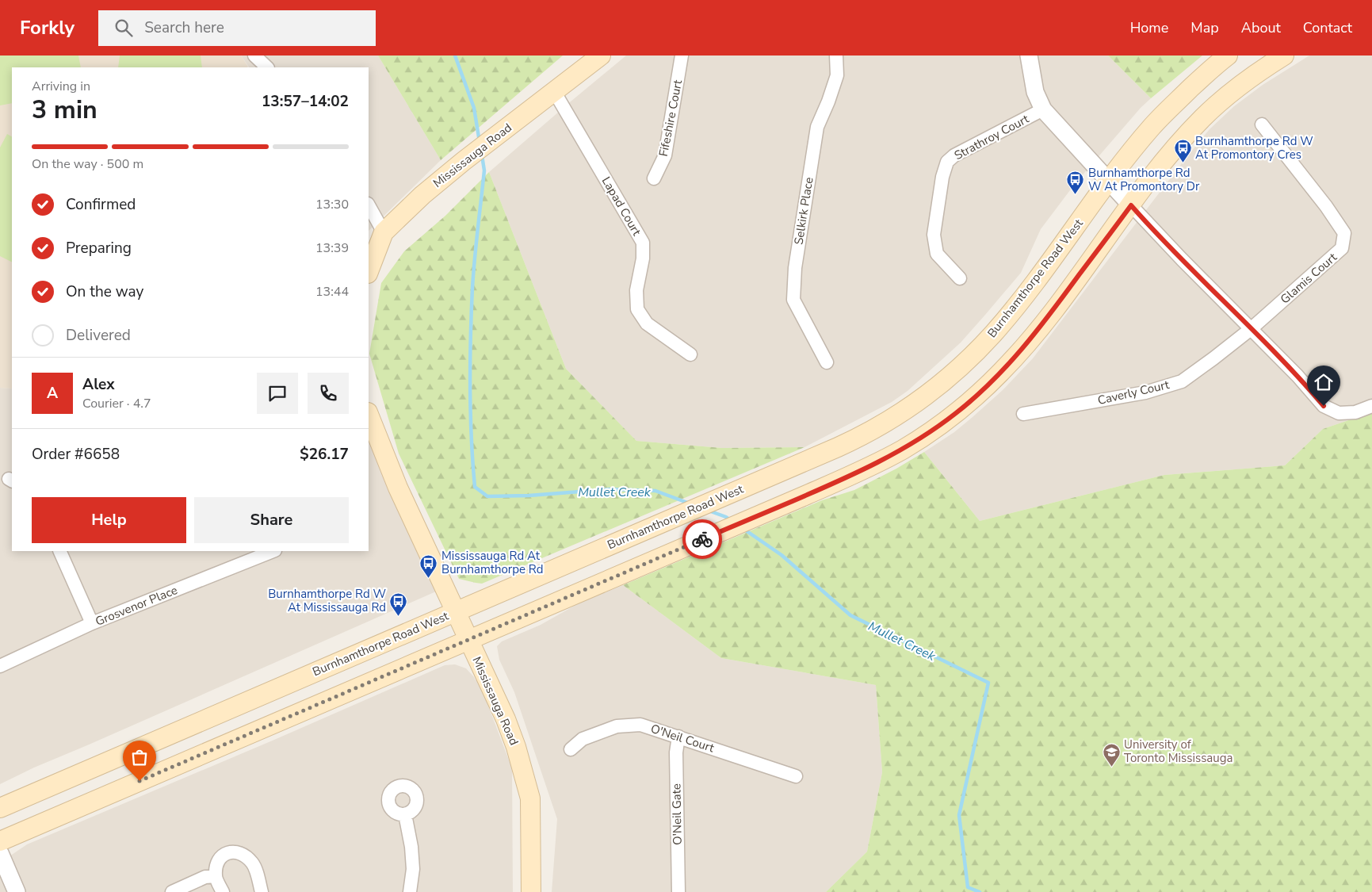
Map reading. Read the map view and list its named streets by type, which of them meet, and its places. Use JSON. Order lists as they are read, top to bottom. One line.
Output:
{"streets":{"main road":["Mississauga Road","Burnhamthorpe Road West"],"street":["Fifeshire Court","Strathroy Court","Lapad Court","Selkirk Place","Glamis Court","Caverly Court","Grosvenor Place","O'Neil Court","O'Neil Gate"]},"crossings":[["Mississauga Road","Lapad Court"],["Mississauga Road","Burnhamthorpe Road West"],["Glamis Court","Caverly Court"],["O'Neil Court","O'Neil Gate"]],"water":["Mullet Creek"],"places":{"bus stop":["Burnhamthorpe Rd W At Promontory Cres","Burnhamthorpe Rd W At Promontory Dr","Mississauga Rd At Burnhamthorpe Rd","Burnhamthorpe Rd W At Mississauga Rd"],"school or university":["University of Toronto Mississauga"]},"page":{"header":"Forkly","search":"Search here","nav":["Home","Map","About","Contact"],"heading":["3 min","Arriving in","13:57–14:02"],"panel":["Alex","Courier · 4.7","Order #6658","$26.17"],"bar":"On the way · 500 m","list":[["Confirmed","13:30"],["Preparing","13:39"],["On the way","13:44"],"Delivered"],"round":"A","buttons":["Help","Share"]}}
